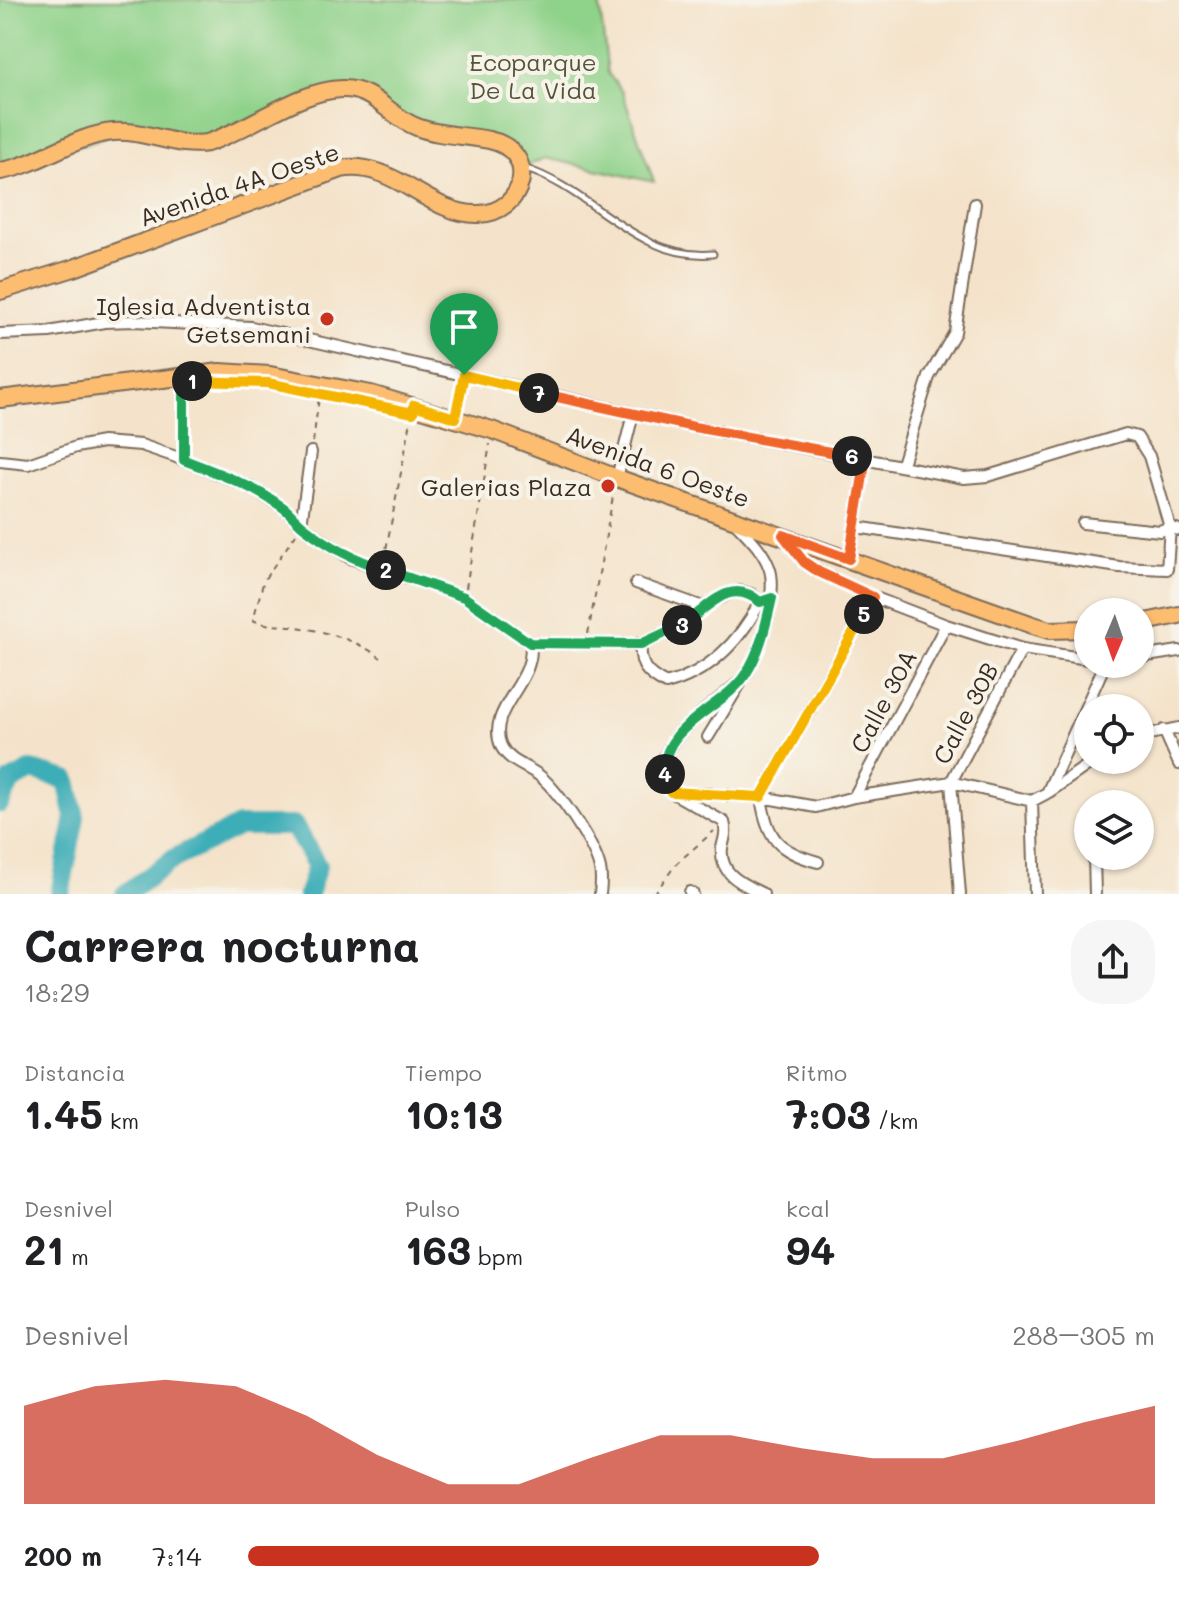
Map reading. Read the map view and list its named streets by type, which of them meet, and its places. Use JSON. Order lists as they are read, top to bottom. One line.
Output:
{"streets":{"main road":["Avenida 4A Oeste","Avenida 6 Oeste"],"street":["Calle 30A","Calle 30B"]},"parks":["Ecoparque De La Vida"],"places":["Iglesia Adventista Getsemani","Galerias Plaza"],"north":"bottom","page":{"pins":["1","7","6","2","5","3","4"],"heading":["Carrera nocturna","18:29"],"stats":[["Distancia","1.45 km"],["Tiempo","10:13"],["Ritmo","7:03 /km"],["Desnivel","21 m"],["Pulso","163 bpm"],["kcal","94"]],"chart":["Desnivel","288–305 m"],"list":[{"name":"200 m","note":"7:14"}]}}
